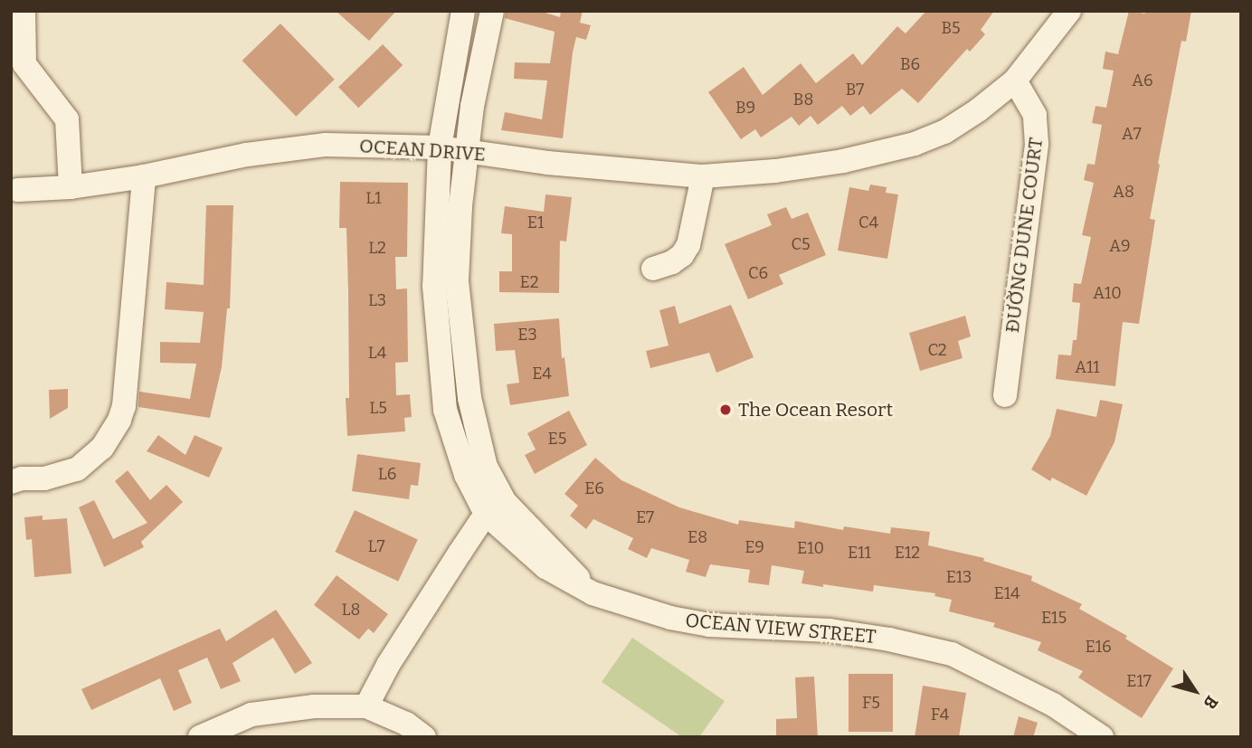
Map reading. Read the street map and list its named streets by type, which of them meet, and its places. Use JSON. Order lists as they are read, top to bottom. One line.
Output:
{"streets":{"street":["OCEAN DRIVE","ĐƯỜNG DUNE COURT","OCEAN VIEW STREET"]},"crossings":[["OCEAN DRIVE","ĐƯỜNG DUNE COURT"],["OCEAN DRIVE","OCEAN VIEW STREET"]],"places":["The Ocean Resort"],"house_numbers":["B5","B6","A6","B7","B8","B9","A7","A8","L1","E1","C4","C5","A9","L2","C6","E2","A10","L3","E3","C2","L4","A11","E4","L5","E5","L6","E6","E7","E8","L7","E9","E10","E11","E12","E13","E14","L8","E15","E16","E17","F5","F4"],"north":"bottom right"}
